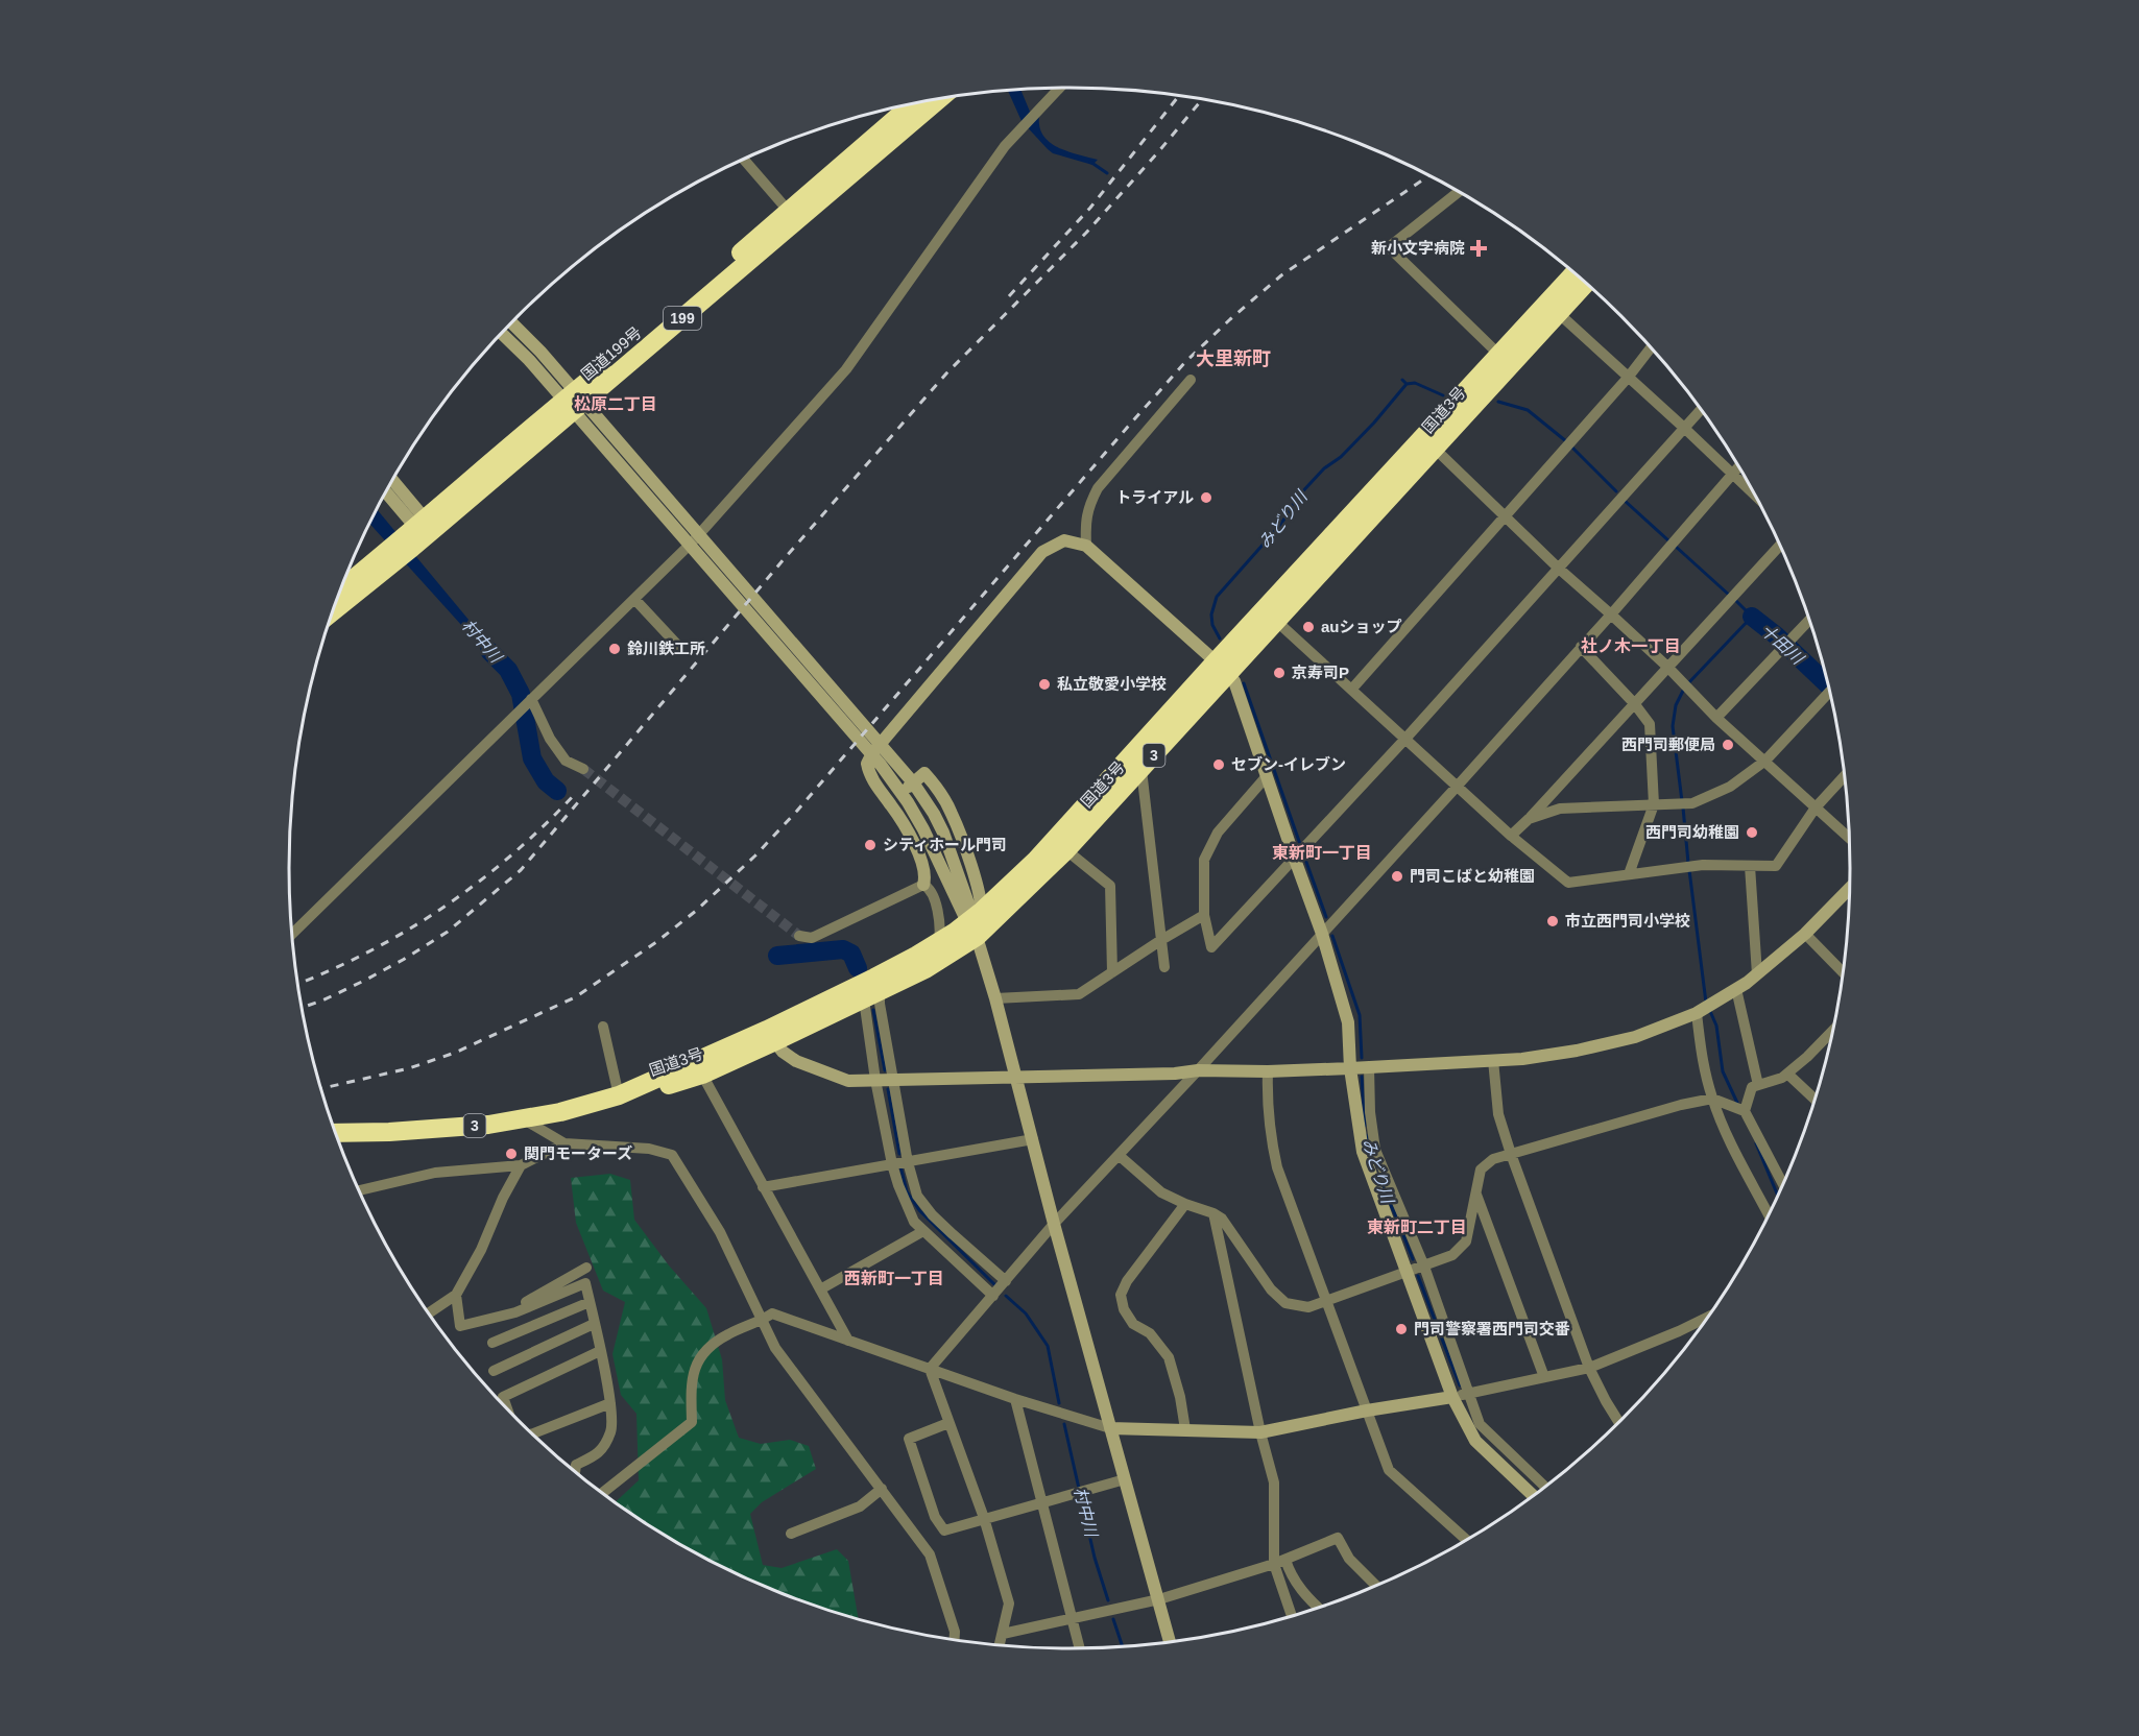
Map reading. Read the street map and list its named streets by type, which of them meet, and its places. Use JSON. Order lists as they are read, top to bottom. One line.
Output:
{"streets":{"highway":["199","国道199号","国道3号","3"]},"districts":["大里新町","松原二丁目","社ノ木一丁目","東新町一丁目","東新町二丁目","西新町一丁目"],"water":["みどり川","村中川","十田川"],"places":{"health":["新小文字病院"],"other":["トライアル","auショップ","鈴川鉄工所","京寿司P","私立敬愛小学校","西門司郵便局","セブン-イレブン","西門司幼稚園","シティホール門司","門司こばと幼稚園","市立西門司小学校","関門モーターズ","門司警察署西門司交番"]}}
